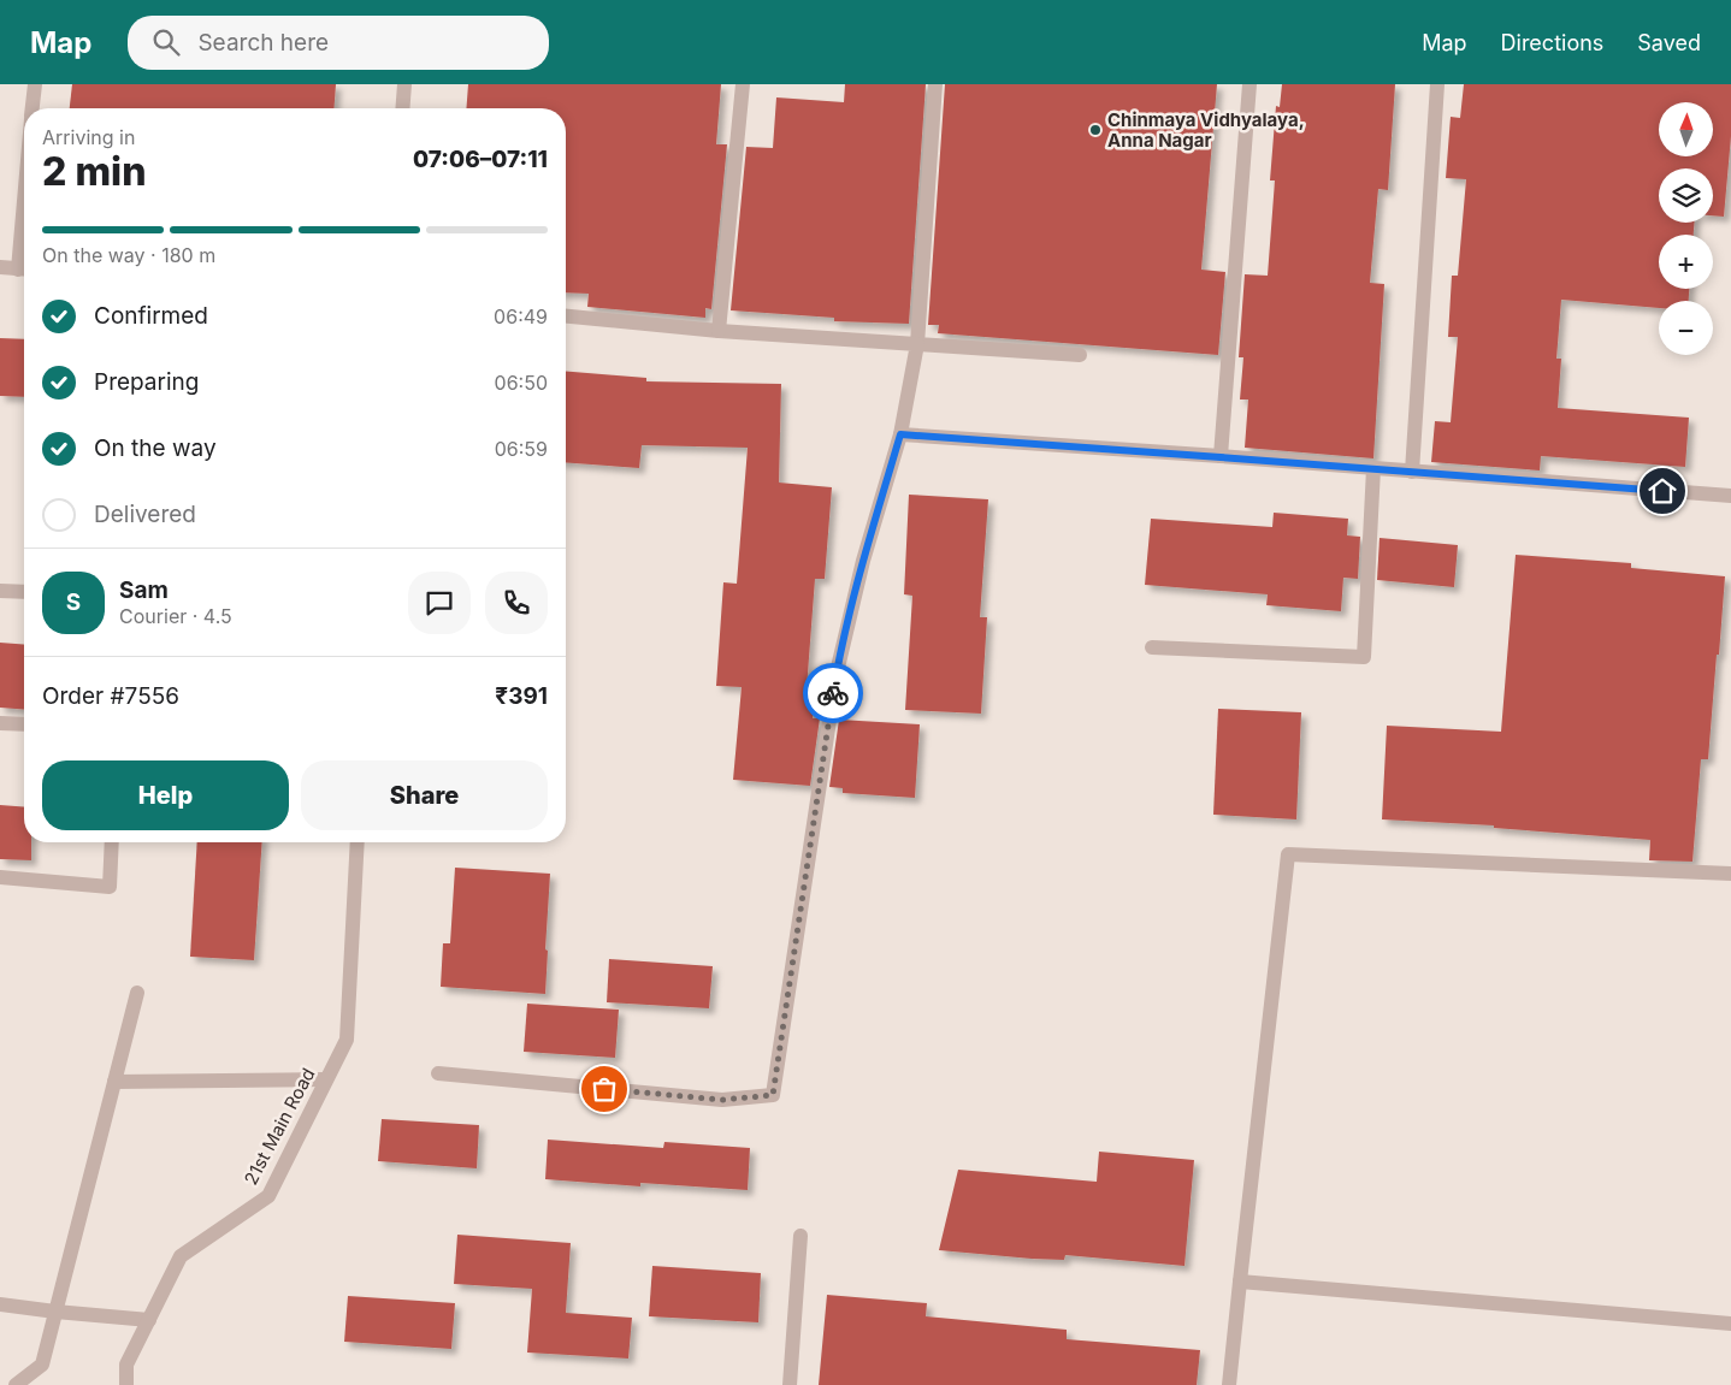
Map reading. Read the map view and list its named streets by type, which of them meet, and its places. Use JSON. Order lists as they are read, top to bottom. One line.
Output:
{"streets":{"street":["21st Main Road"]},"places":["Chinmaya Vidhyalaya, Anna Nagar"],"north":"top","page":{"header":"Map","search":"Search here","nav":["Map","Directions","Saved"],"map_buttons":["+","−"],"heading":["2 min","Arriving in","07:06–07:11"],"panel":["Sam","Courier · 4.5","Order #7556","₹391"],"bar":"On the way · 180 m","list":[["Confirmed","06:49"],["Preparing","06:50"],["On the way","06:59"],"Delivered"],"round":"S","buttons":["Help","Share"]}}
